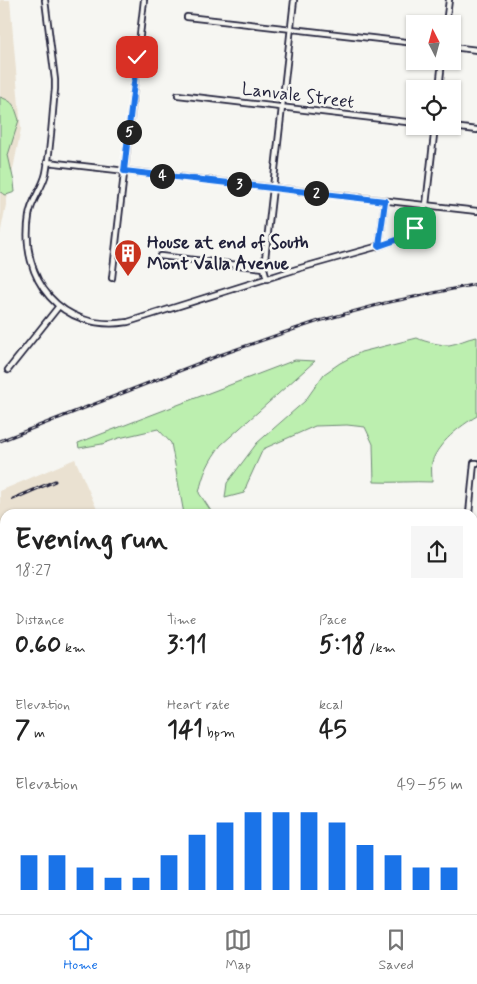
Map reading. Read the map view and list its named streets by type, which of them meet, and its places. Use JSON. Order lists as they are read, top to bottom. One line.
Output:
{"streets":{"street":["Lanvale Street"]},"places":{"building":["House at end of South Mont Valla Avenue"]},"north":"top","page":{"pins":["5","4","3","2"],"heading":["Evening run","18:27"],"stats":[["Distance","0.60 km"],["Time","3:11"],["Pace","5:18 /km"],["Elevation","7 m"],["Heart rate","141 bpm"],["kcal","45"]],"chart":["Elevation","49–55 m"],"tabs":["Home","Map","Saved"]}}
